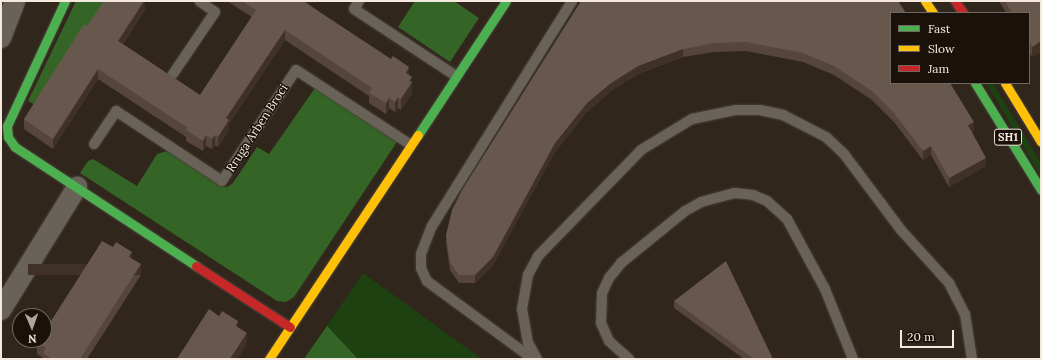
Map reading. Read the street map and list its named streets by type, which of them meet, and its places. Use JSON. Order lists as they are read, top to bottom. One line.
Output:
{"streets":{"street":["SH1"],"lane":["Rruga Arben Broci"]},"legend":["Fast","Slow","Jam"],"scale_bar":"20 m","north":"bottom"}
